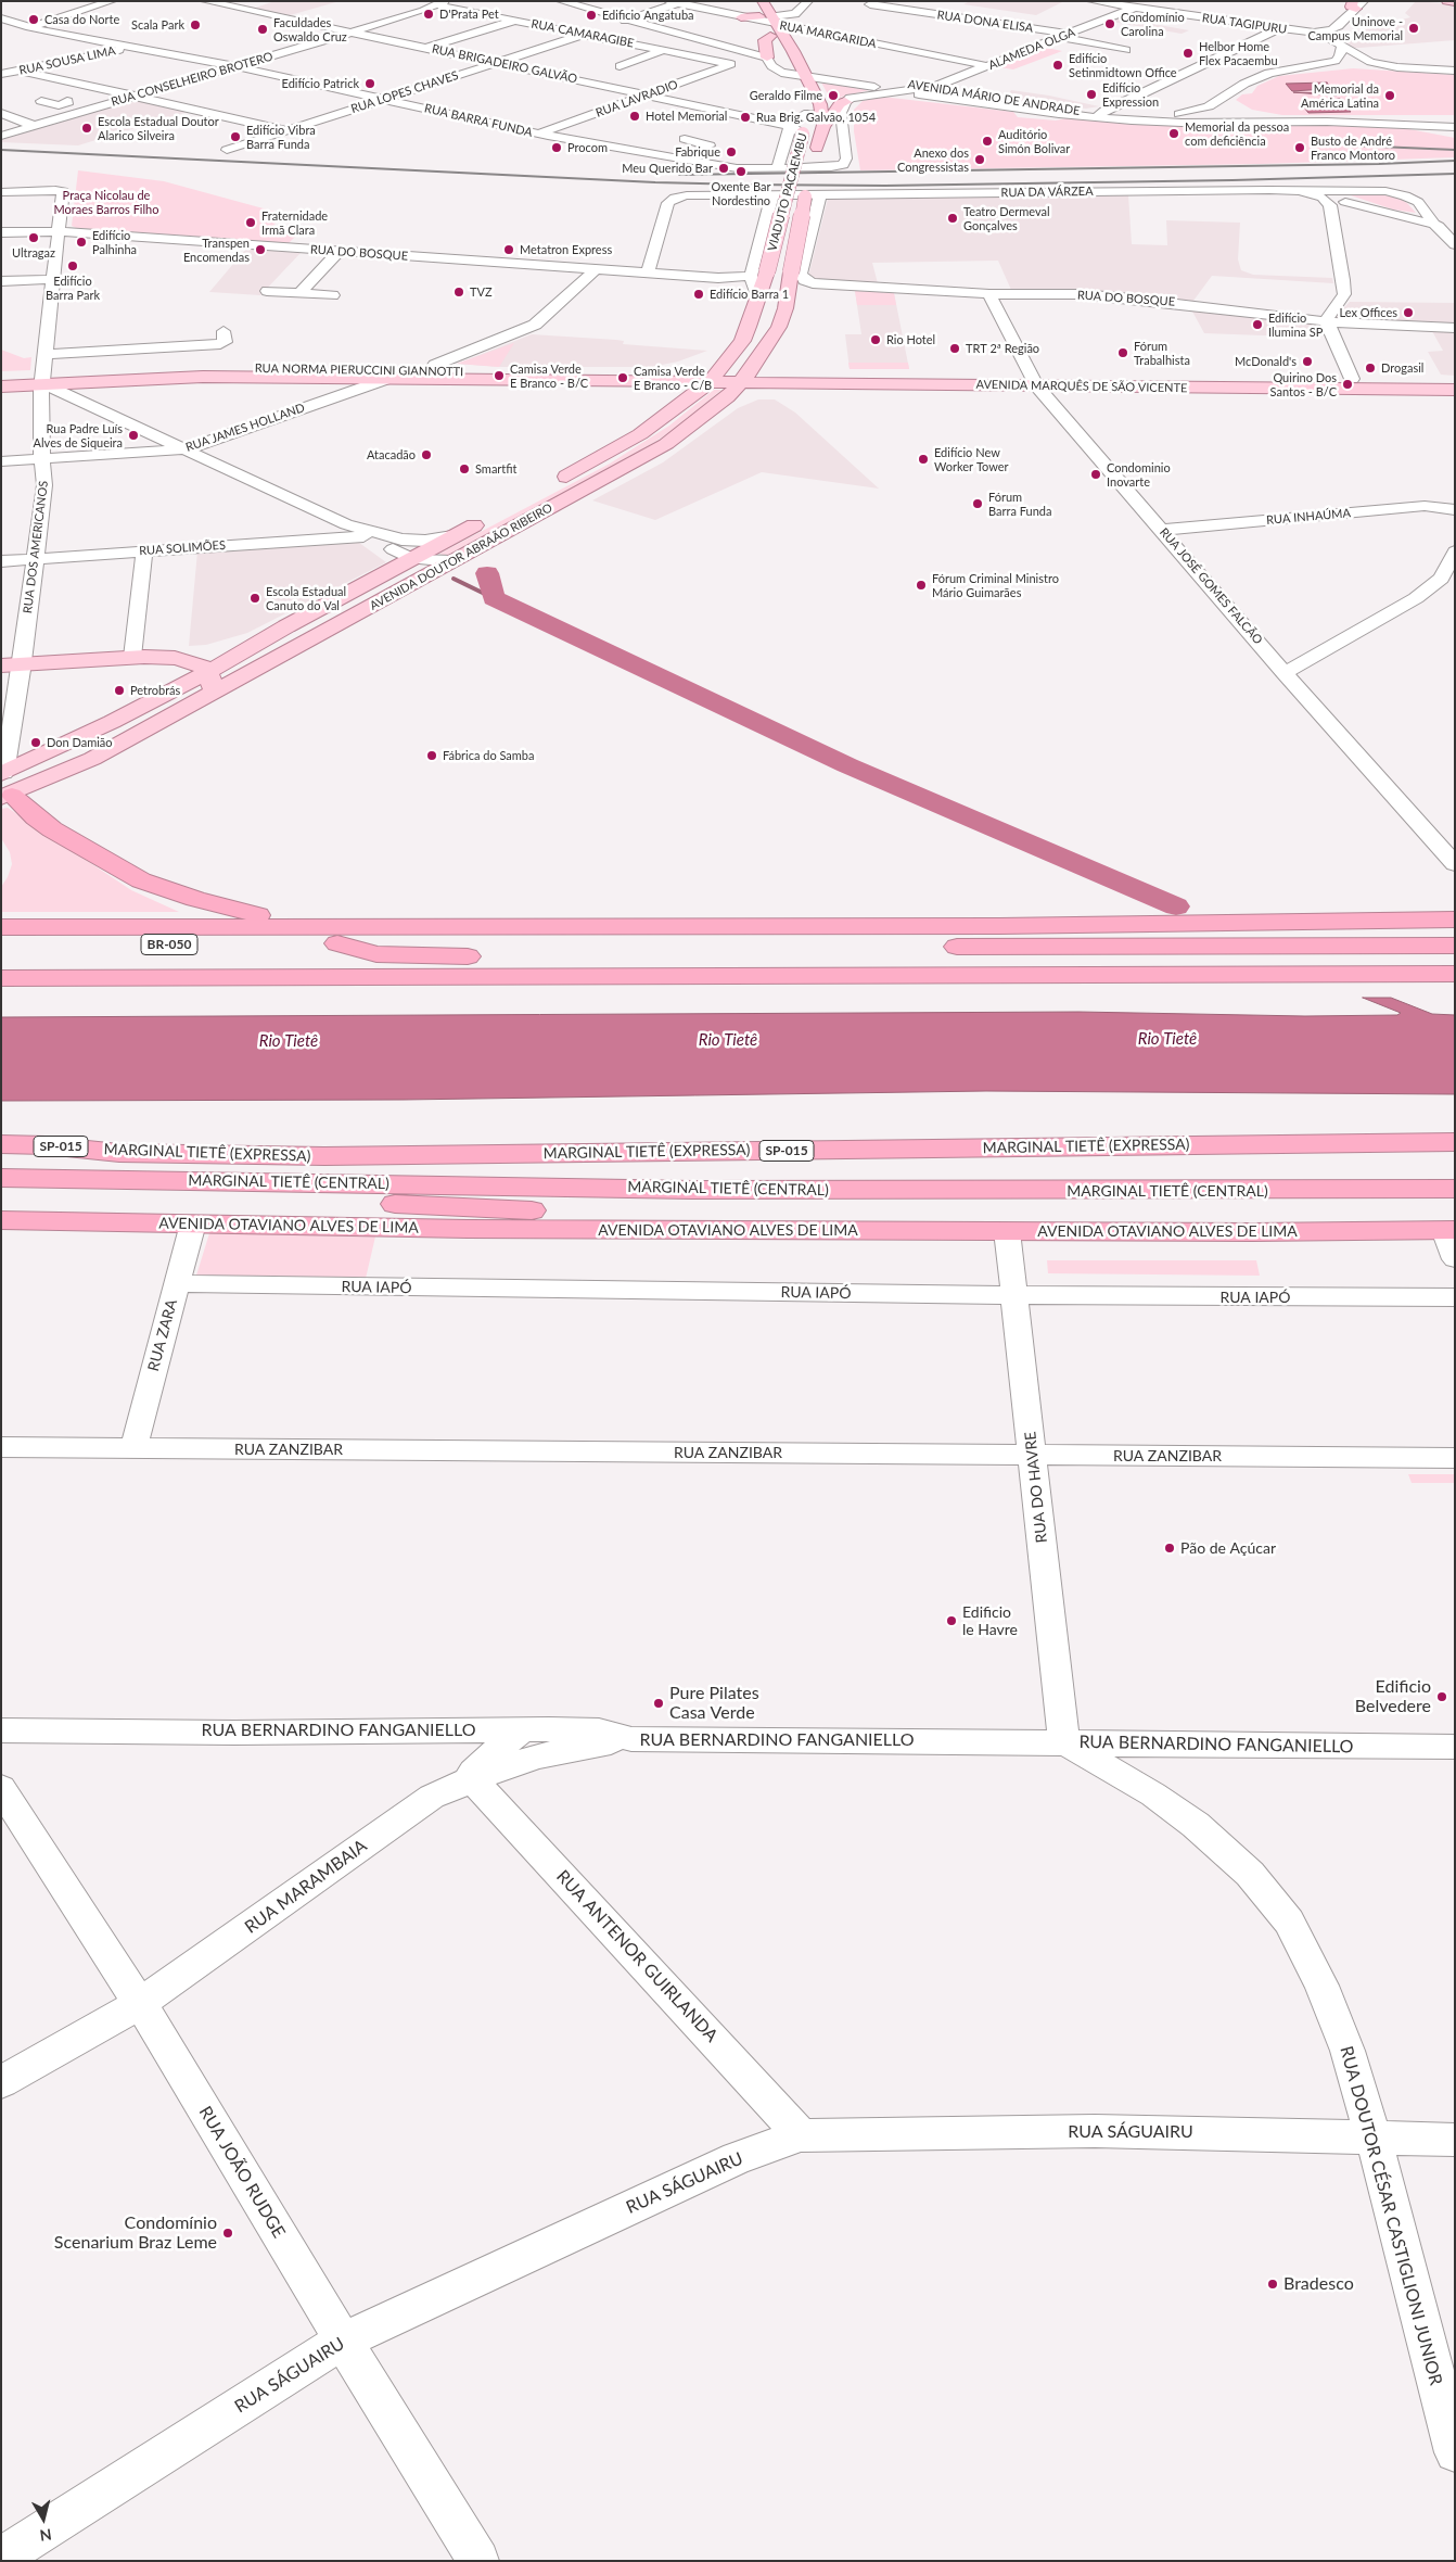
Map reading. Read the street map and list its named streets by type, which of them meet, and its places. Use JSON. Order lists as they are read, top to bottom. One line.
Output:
{"streets":{"highway":["BR-050","SP-015","MARGINAL TIETÊ (EXPRESSA)","MARGINAL TIETÊ (CENTRAL)","AVENIDA OTAVIANO ALVES DE LIMA"],"main road":["VIADUTO PACAEMBU","RUA NORMA PIERUCCINI GIANNOTTI","AVENIDA MARQUÊS DE SÃO VICENTE","AVENIDA DOUTOR ABRAÃO RIBEIRO"],"street":["RUA DONA ELISA","RUA TAGIPURU","RUA CAMARAGIBE","RUA MARGARIDA","ALAMEDA OLGA","RUA SOUSA LIMA","RUA BRIGADEIRO GALVÃO","RUA CONSELHEIRO BROTERO","RUA LOPES CHAVES","AVENIDA MÁRIO DE ANDRADE","RUA LAVRADIO","RUA BARRA FUNDA","RUA DA VÁRZEA","RUA DO BOSQUE","RUA JAMES HOLLAND","RUA INHAÚMA","RUA DOS AMERICANOS","RUA SOLIMÕES","RUA JOSÉ GOMES FALCÃO","RUA IAPÓ","RUA ZARA","RUA ZANZIBAR","RUA DO HAVRE","RUA BERNARDINO FANGANIELLO","RUA MARAMBAIA","RUA ANTENOR GUIRLANDA","RUA SÁGUAIRU","RUA JOÃO RUDGE","RUA DOUTOR CÉSAR CASTIGLIONI JUNIOR"]},"crossings":[["RUA DONA ELISA","ALAMEDA OLGA"],["RUA TAGIPURU","ALAMEDA OLGA"],["RUA CAMARAGIBE","RUA CONSELHEIRO BROTERO"],["RUA CAMARAGIBE","RUA LOPES CHAVES"],["RUA CAMARAGIBE","RUA LAVRADIO"],["RUA MARGARIDA","ALAMEDA OLGA"],["ALAMEDA OLGA","AVENIDA MÁRIO DE ANDRADE"],["RUA SOUSA LIMA","RUA BARRA FUNDA"],["RUA BRIGADEIRO GALVÃO","RUA CONSELHEIRO BROTERO"],["RUA BRIGADEIRO GALVÃO","RUA LOPES CHAVES"],["RUA BRIGADEIRO GALVÃO","RUA LAVRADIO"],["RUA BRIGADEIRO GALVÃO","VIADUTO PACAEMBU"],["RUA CONSELHEIRO BROTERO","RUA BARRA FUNDA"],["RUA LOPES CHAVES","RUA BARRA FUNDA"],["AVENIDA MÁRIO DE ANDRADE","VIADUTO PACAEMBU"],["RUA LAVRADIO","RUA BARRA FUNDA"],["VIADUTO PACAEMBU","RUA DO BOSQUE"],["VIADUTO PACAEMBU","AVENIDA DOUTOR ABRAÃO RIBEIRO"],["RUA DA VÁRZEA","RUA DO BOSQUE"],["RUA DO BOSQUE","RUA DOS AMERICANOS"],["RUA DO BOSQUE","AVENIDA DOUTOR ABRAÃO RIBEIRO"],["RUA DO BOSQUE","RUA JOSÉ GOMES FALCÃO"],["RUA NORMA PIERUCCINI GIANNOTTI","AVENIDA MARQUÊS DE SÃO VICENTE"],["RUA NORMA PIERUCCINI GIANNOTTI","RUA JAMES HOLLAND"],["RUA NORMA PIERUCCINI GIANNOTTI","RUA DOS AMERICANOS"],["RUA NORMA PIERUCCINI GIANNOTTI","AVENIDA DOUTOR ABRAÃO RIBEIRO"],["AVENIDA MARQUÊS DE SÃO VICENTE","AVENIDA DOUTOR ABRAÃO RIBEIRO"],["AVENIDA MARQUÊS DE SÃO VICENTE","RUA JOSÉ GOMES FALCÃO"],["RUA JAMES HOLLAND","RUA DOS AMERICANOS"],["RUA INHAÚMA","RUA JOSÉ GOMES FALCÃO"],["RUA DOS AMERICANOS","RUA SOLIMÕES"],["RUA DOS AMERICANOS","AVENIDA DOUTOR ABRAÃO RIBEIRO"],["SP-015","MARGINAL TIETÊ (EXPRESSA)"],["AVENIDA OTAVIANO ALVES DE LIMA","RUA ZARA"],["AVENIDA OTAVIANO ALVES DE LIMA","RUA DO HAVRE"],["RUA IAPÓ","RUA ZARA"],["RUA IAPÓ","RUA DO HAVRE"],["RUA ZARA","RUA ZANZIBAR"],["RUA ZANZIBAR","RUA DO HAVRE"],["RUA DO HAVRE","RUA BERNARDINO FANGANIELLO"],["RUA DO HAVRE","RUA DOUTOR CÉSAR CASTIGLIONI JUNIOR"],["RUA BERNARDINO FANGANIELLO","RUA MARAMBAIA"],["RUA BERNARDINO FANGANIELLO","RUA DOUTOR CÉSAR CASTIGLIONI JUNIOR"],["RUA MARAMBAIA","RUA ANTENOR GUIRLANDA"],["RUA MARAMBAIA","RUA JOÃO RUDGE"],["RUA ANTENOR GUIRLANDA","RUA SÁGUAIRU"],["RUA SÁGUAIRU","RUA JOÃO RUDGE"],["RUA SÁGUAIRU","RUA DOUTOR CÉSAR CASTIGLIONI JUNIOR"]],"water":["Rio Tietê"],"parks":["Praça Nicolau de Moraes Barros Filho"],"places":["D'Prata Pet","Edificio Angatuba","Casa do Norte","Condomínio Carolina","Scala Park","Uninove - Campus Memorial","Faculdades Oswaldo Cruz","Helbor Home Flex Pacaembu","Edifício Setinmidtown Office","Edifício Patrick","Edifício Expression","Geraldo Filme","Memorial da América Latina","Hotel Memorial","Rua Brig. Galvão, 1054","Escola Estadual Doutor Alarico Silveira","Memorial da pessoa com deficiência","Edifício Vibra Barra Funda","Auditório Simón Bolivar","Procom","Busto de André Franco Montoro","Fabrique","Anexo dos Congressistas","Meu Querido Bar","Oxente Bar Nordestino","Teatro Dermeval Gonçalves","Fraternidade Irmã Clara","Ultragaz","Edifício Palhinha","Transpen Encomendas","Metatron Express","Edifício Barra Park","TVZ","Edifício Barra 1","Lex Offices","Edifício Ilumina SP","Rio Hotel","TRT 2ª Região","Fórum Trabalhista","McDonald's","Drogasil","Camisa Verde E Branco - B/C","Camisa Verde E Branco - C/B","Quirino Dos Santos - B/C","Rua Padre Luís Alves de Siqueira","Atacadão","Edifício New Worker Tower","Smartfit","Condominio Inovarte","Fórum Barra Funda","Fórum Criminal Ministro Mário Guimarães","Escola Estadual Canuto do Val","Petrobrás","Don Damião","Fábrica do Samba","Pão de Açúcar","Edificio le Havre","Edificio Belvedere","Pure Pilates Casa Verde","Condomínio Scenarium Braz Leme","Bradesco"],"north":"bottom"}
